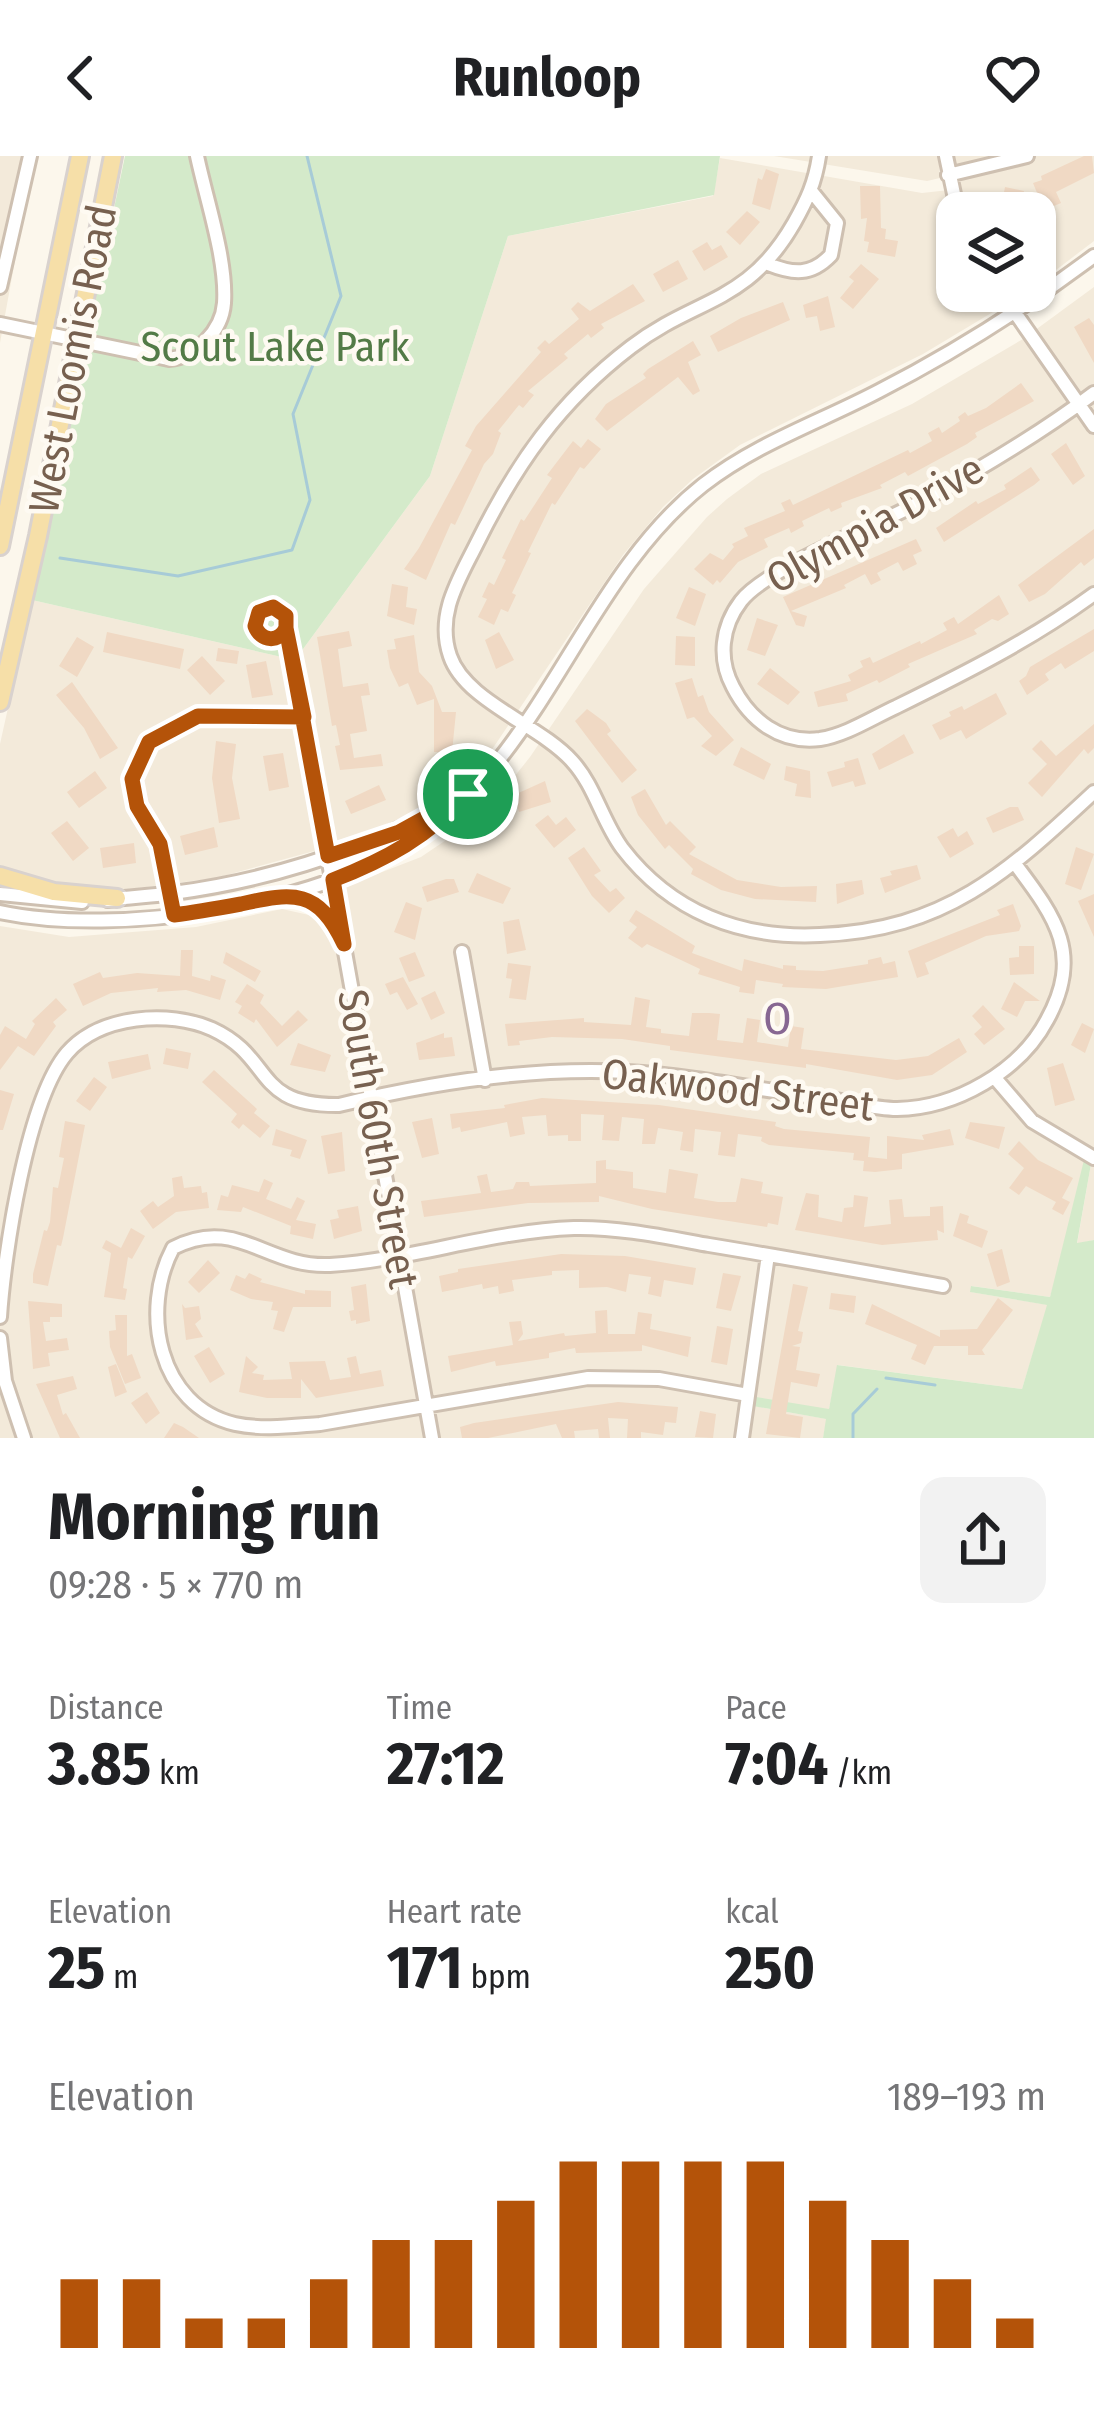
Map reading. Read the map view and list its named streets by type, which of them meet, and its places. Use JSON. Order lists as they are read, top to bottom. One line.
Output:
{"streets":{"main road":["West Loomis Road"],"street":["Olympia Drive","Oakwood Street","South 60th Street"]},"crossings":[["Oakwood Street","South 60th Street"]],"districts":["O"],"parks":["Scout Lake Park"],"page":{"header":"Runloop","heading":["Morning run","09:28 · 5 × 770 m"],"stats":[["Distance","3.85 km"],["Time","27:12"],["Pace","7:04 /km"],["Elevation","25 m"],["Heart rate","171 bpm"],["kcal","250"]],"chart":["Elevation","189–193 m"]}}
